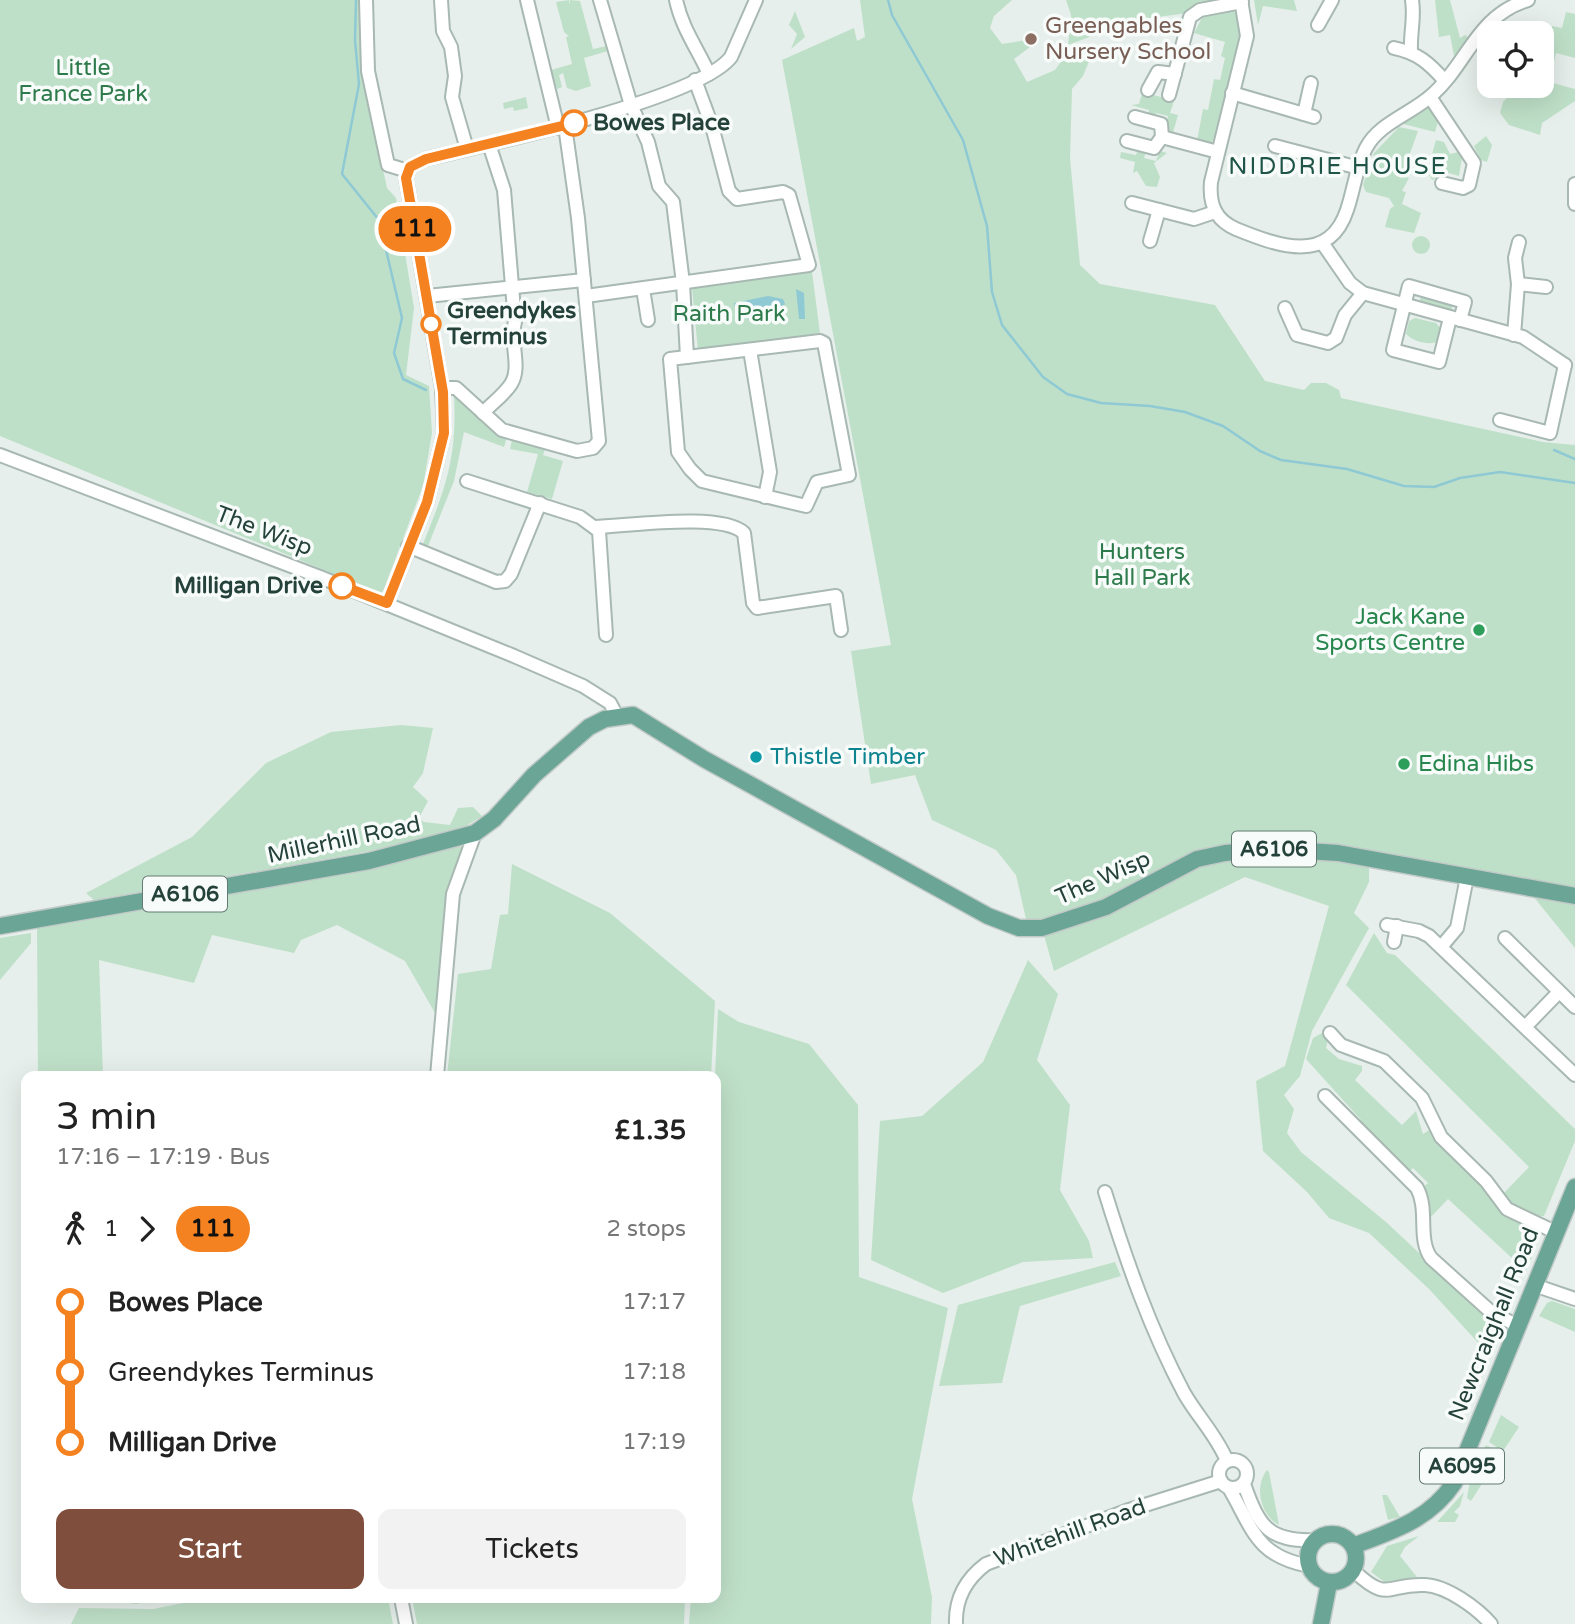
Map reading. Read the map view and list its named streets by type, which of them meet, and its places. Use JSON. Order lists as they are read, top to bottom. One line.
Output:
{"streets":{"main road":["The Wisp","Millerhill Road","A6106","Newcraighall Road","A6095"],"street":["Whitehill Road"]},"crossings":[["The Wisp","Millerhill Road"]],"districts":["NIDDRIE HOUSE"],"parks":["Little France Park","Raith Park","Hunters Hall Park"],"places":["Greengables Nursery School","Bowes Place","Greendykes Terminus","Milligan Drive","Jack Kane Sports Centre","Thistle Timber","Edina Hibs"],"lines":["bus line 111"],"page":{"on_map":"111","heading":["3 min","17:16 – 17:19 · Bus","£1.35"],"legs":["1","111","2 stops"],"list":[{"name":"Bowes Place","value":"17:17"},{"name":"Greendykes Terminus","value":"17:18"},{"name":"Milligan Drive","value":"17:19"}],"buttons":["Start","Tickets"]}}
